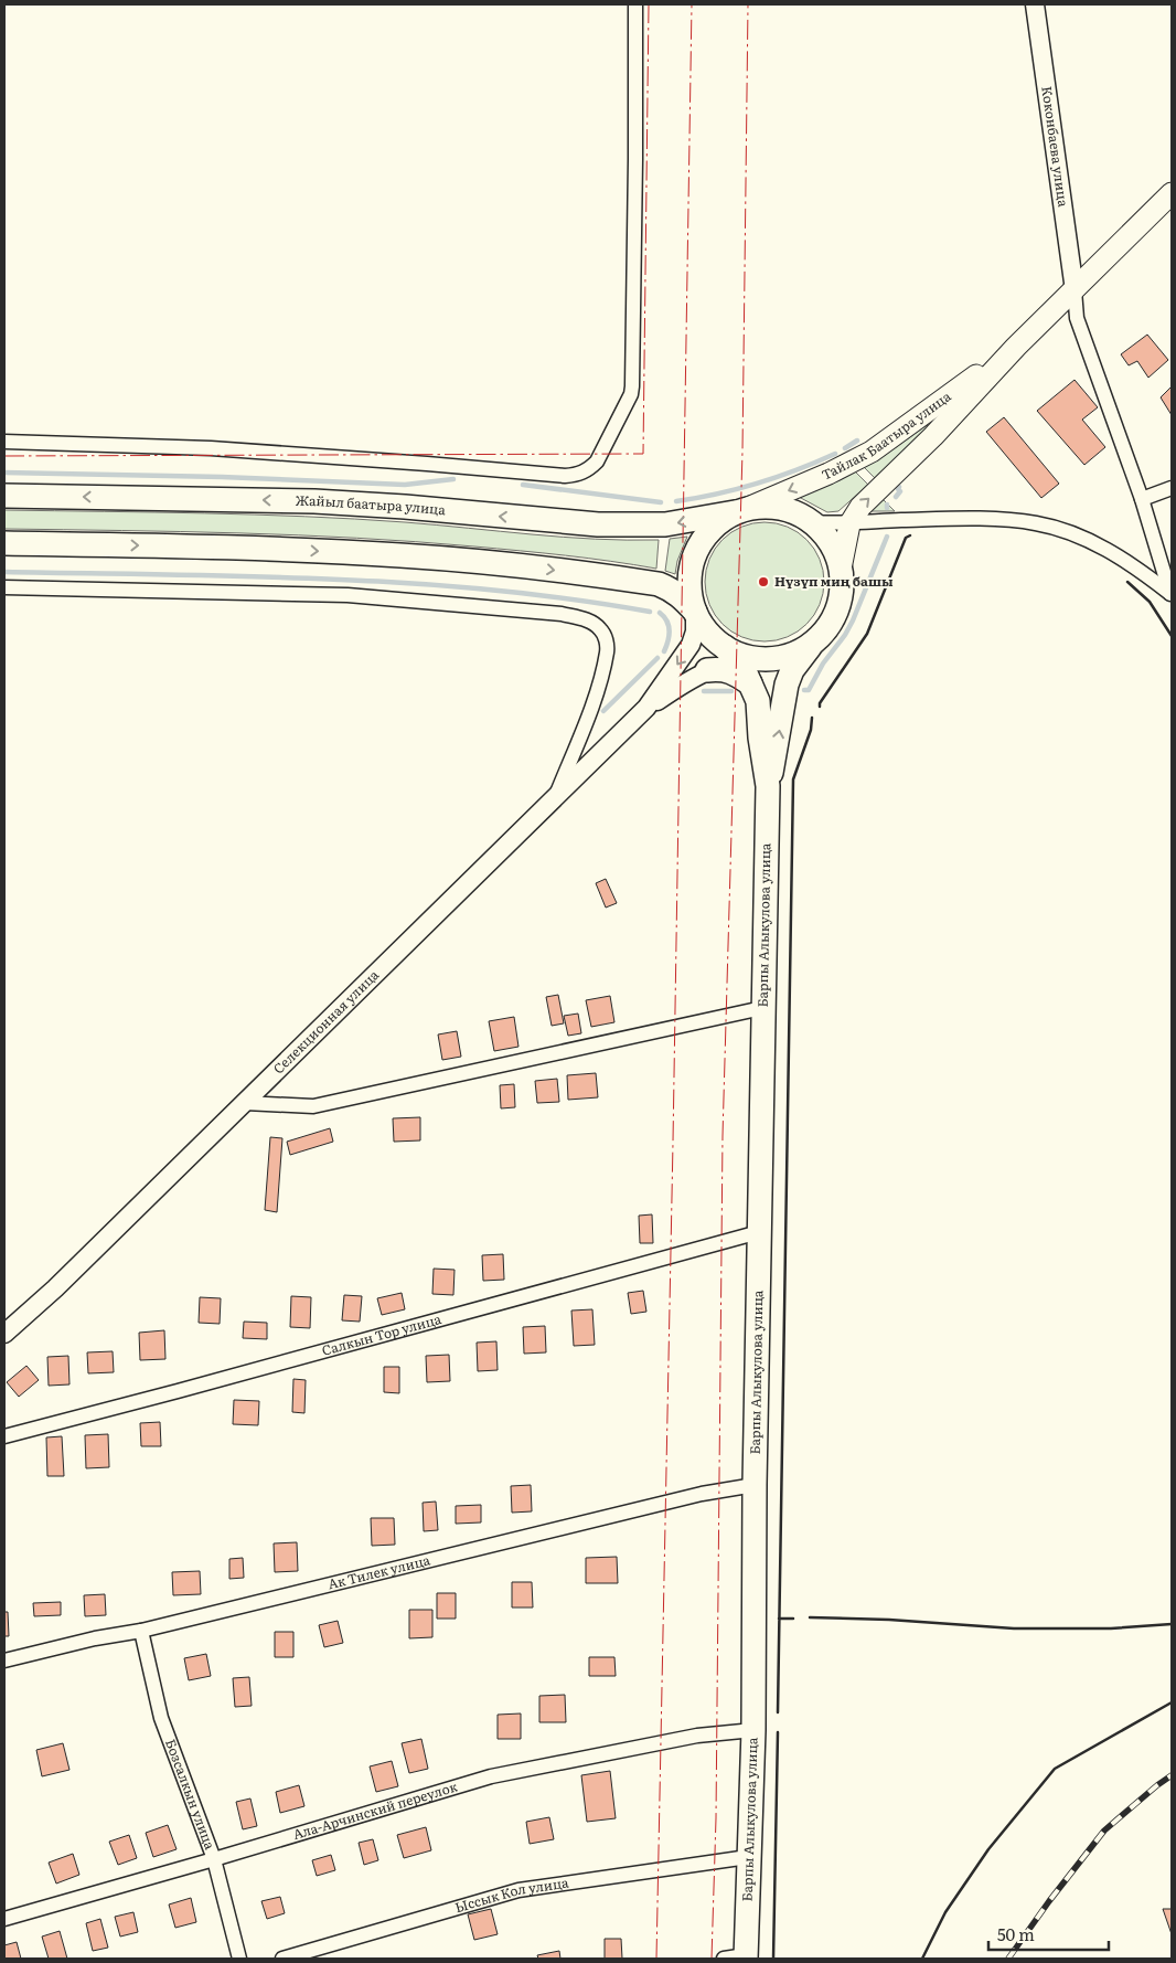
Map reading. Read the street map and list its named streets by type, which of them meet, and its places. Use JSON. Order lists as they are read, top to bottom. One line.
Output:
{"streets":{"main road":["Тайлак Баатыра улица","Жайыл баатыра улица","Барпы Алыкулова улица"],"street":["Коконбаева улица","Селекционная улица","Салкын Тор улица","Ак Тилек улица","Бозсалкын улица","Ала-Арчинский переулок","Ыссык Кол улица"]},"crossings":[["Коконбаева улица","Тайлак Баатыра улица"],["Тайлак Баатыра улица","Жайыл баатыра улица"],["Тайлак Баатыра улица","Барпы Алыкулова улица"],["Тайлак Баатыра улица","Селекционная улица"],["Жайыл баатыра улица","Барпы Алыкулова улица"],["Жайыл баатыра улица","Селекционная улица"],["Барпы Алыкулова улица","Селекционная улица"],["Барпы Алыкулова улица","Салкын Тор улица"],["Барпы Алыкулова улица","Ак Тилек улица"],["Барпы Алыкулова улица","Ала-Арчинский переулок"],["Барпы Алыкулова улица","Ыссык Кол улица"],["Ак Тилек улица","Бозсалкын улица"],["Бозсалкын улица","Ала-Арчинский переулок"]],"places":["Нүзүп миң башы"],"scale_bar":"50 m"}
